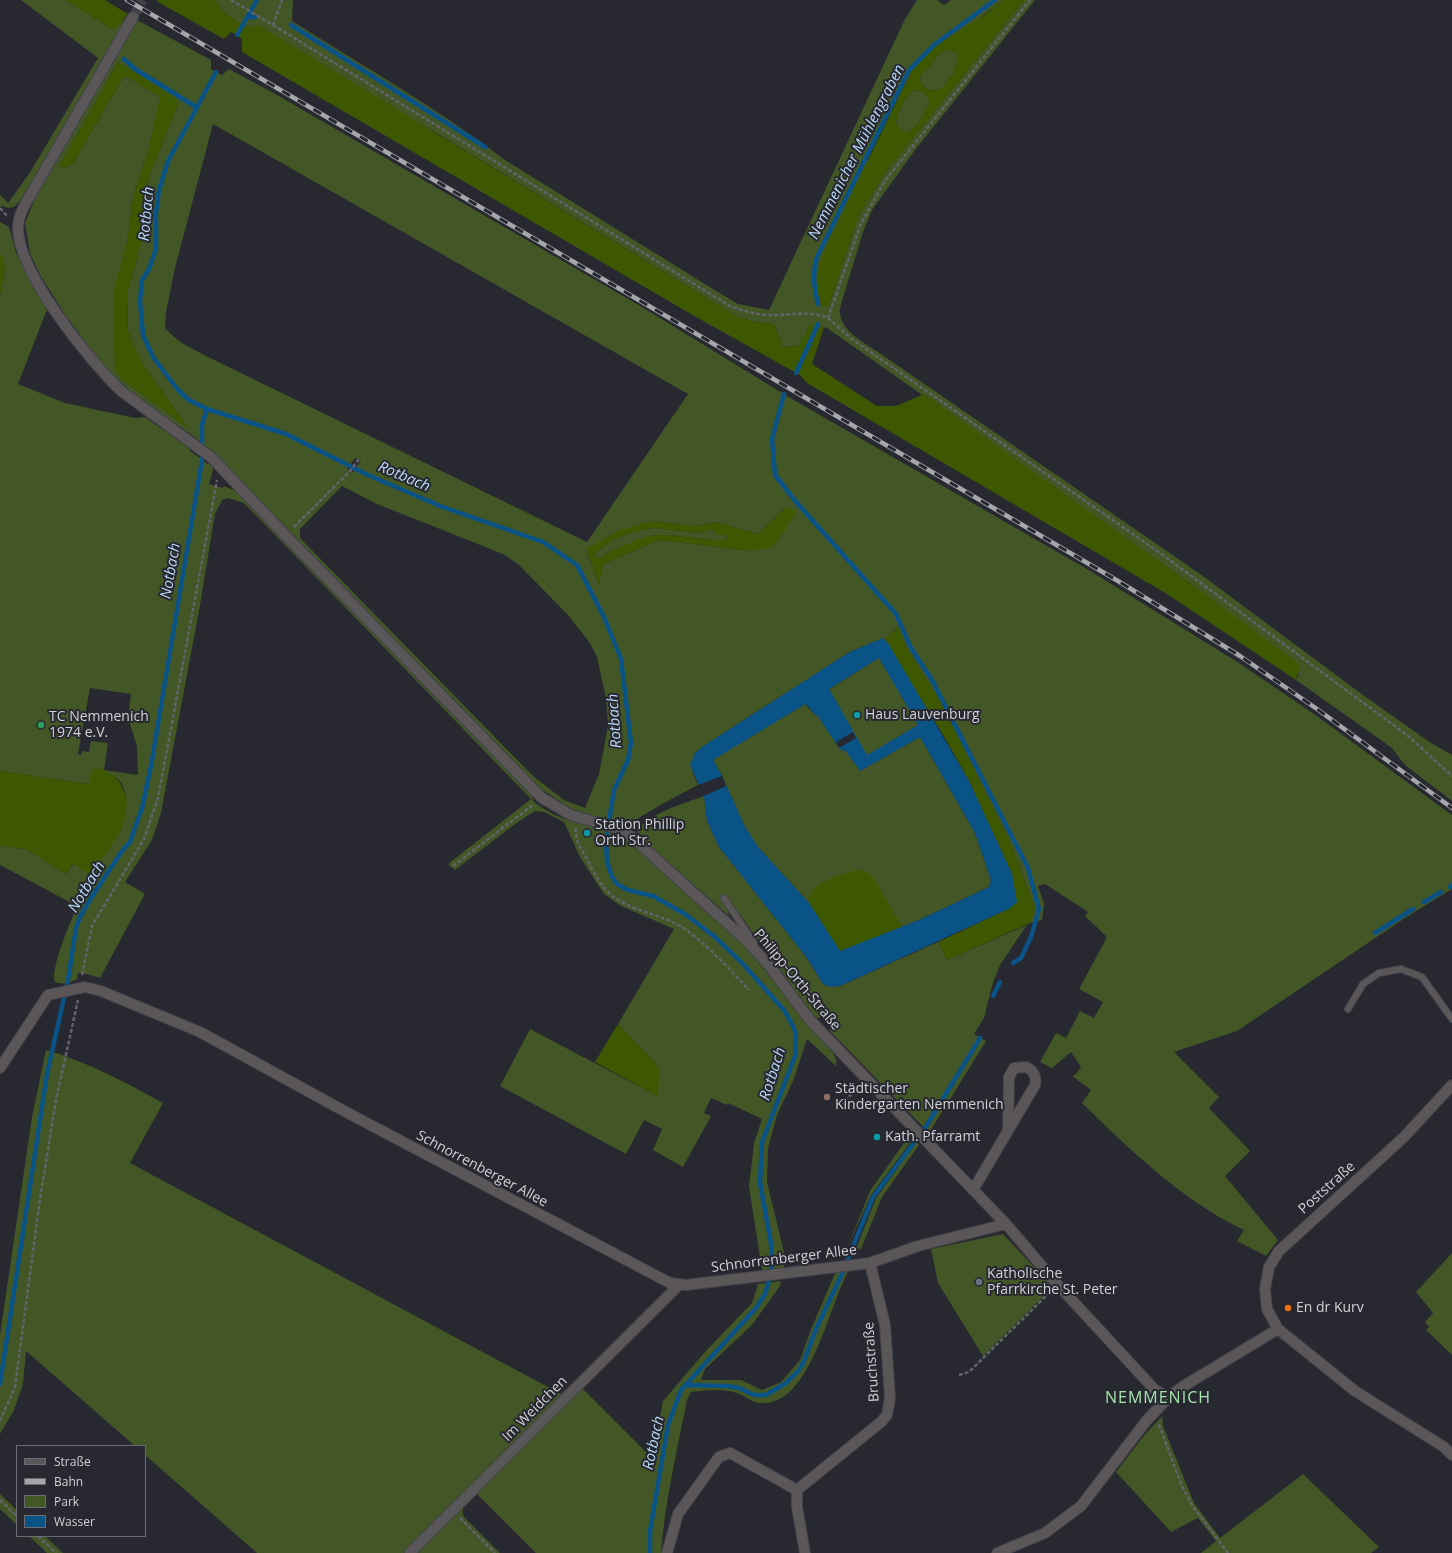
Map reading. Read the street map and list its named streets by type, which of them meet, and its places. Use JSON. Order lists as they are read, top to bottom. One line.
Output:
{"streets":{"street":["Philipp-Orth-Straße","Schnorrenberger Allee","Poststraße","Bruchstraße","Im Weidchen"]},"crossings":[["Philipp-Orth-Straße","Schnorrenberger Allee"],["Schnorrenberger Allee","Bruchstraße"],["Schnorrenberger Allee","Im Weidchen"]],"districts":["NEMMENICH"],"water":["Nemmenicher Mühlengraben","Rotbach","Notbach"],"places":["Haus Lauvenburg","TC Nemmenich 1974 e.V.","Station Phillip Orth Str.","Städtischer Kindergarten Nemmenich","Kath. Pfarramt","Katholische Pfarrkirche St. Peter","En dr Kurv"],"legend":["Straße","Bahn","Park","Wasser"]}
